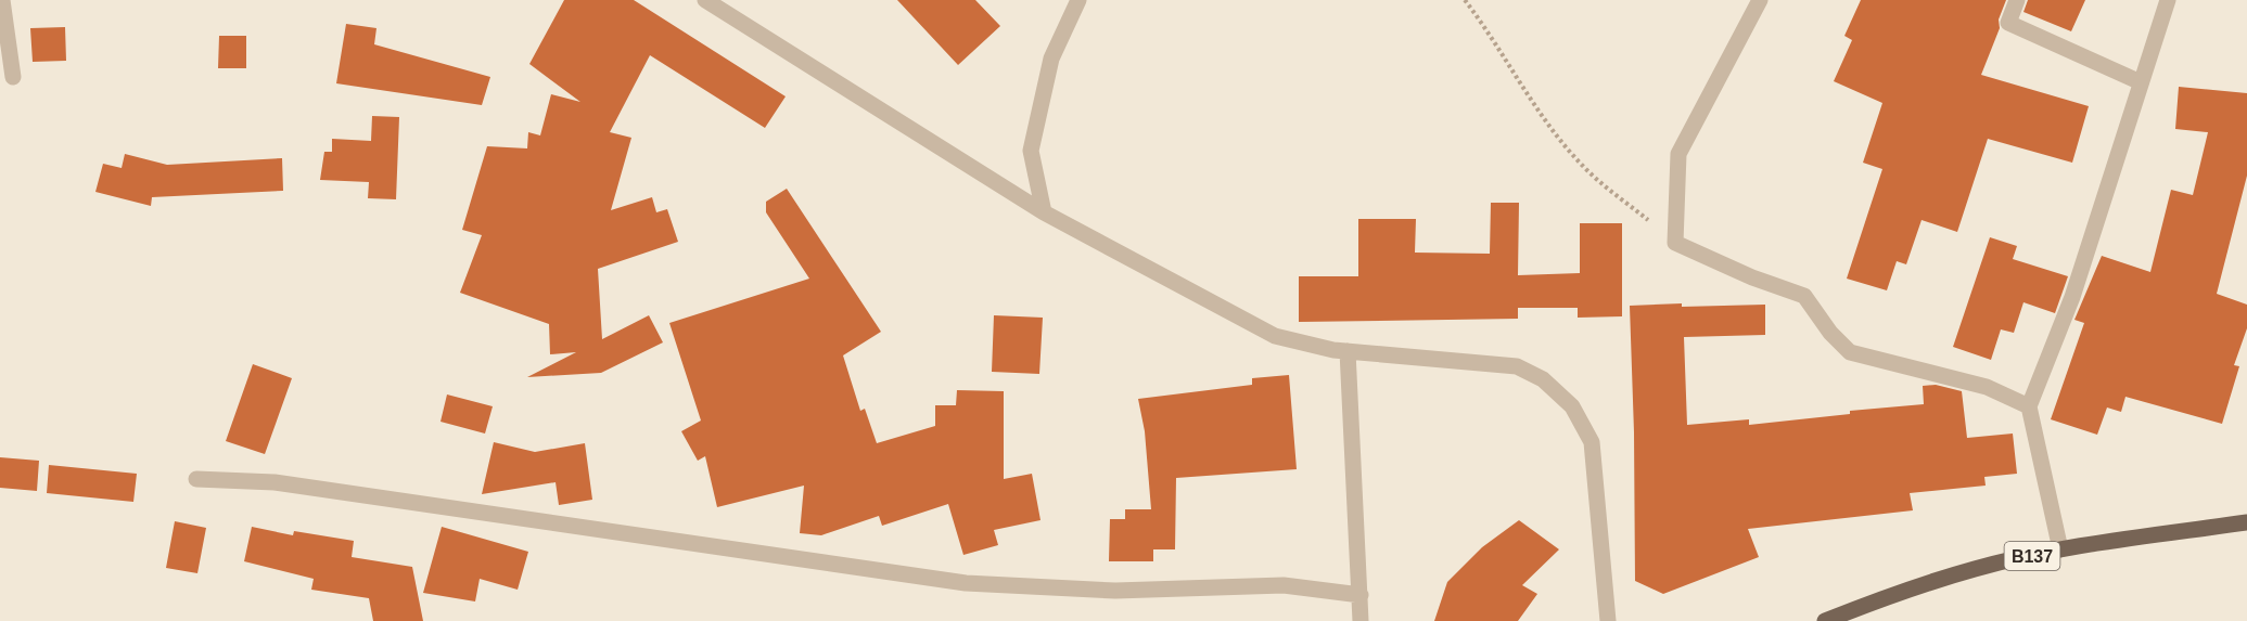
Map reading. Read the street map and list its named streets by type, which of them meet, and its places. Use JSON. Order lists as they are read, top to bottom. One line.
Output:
{"streets":{"main road":["B137"]}}
